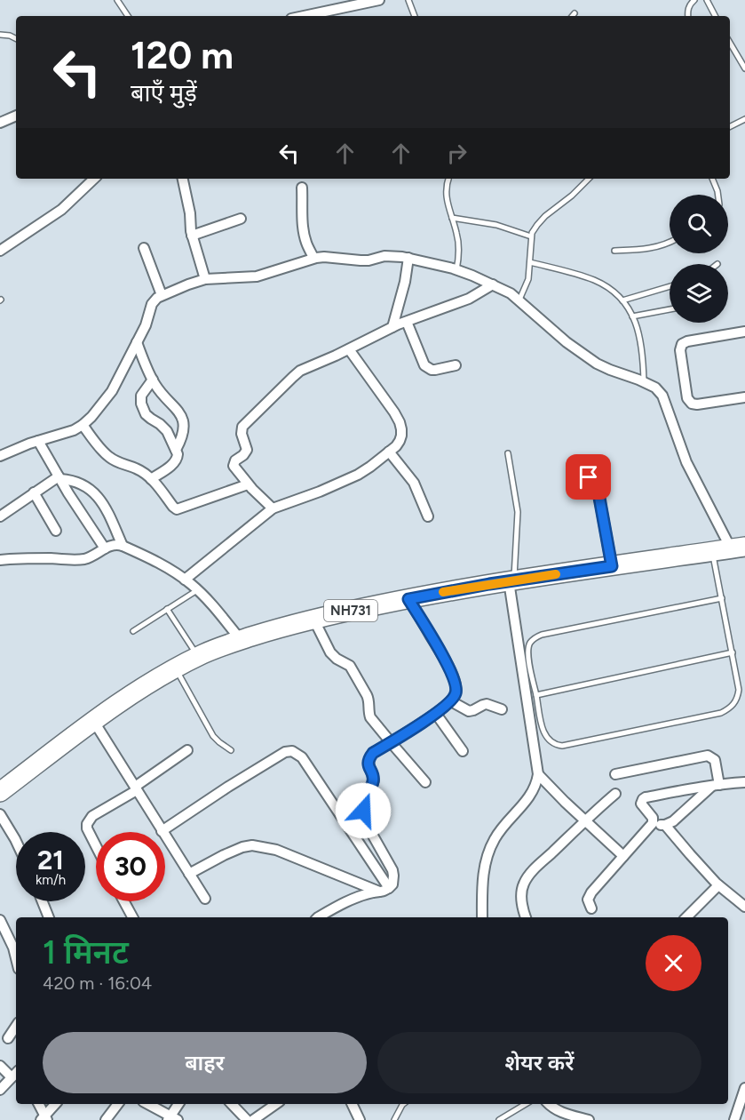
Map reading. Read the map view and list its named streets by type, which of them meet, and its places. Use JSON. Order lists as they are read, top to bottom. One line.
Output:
{"streets":{"highway":["NH731"]},"page":{"turn":["120 m","बाएँ मुड़ें"],"speed":"21 km/h","limit":"30","heading":["1 मिनट","420 m · 16:04"],"buttons":["बाहर","शेयर करें"]}}
